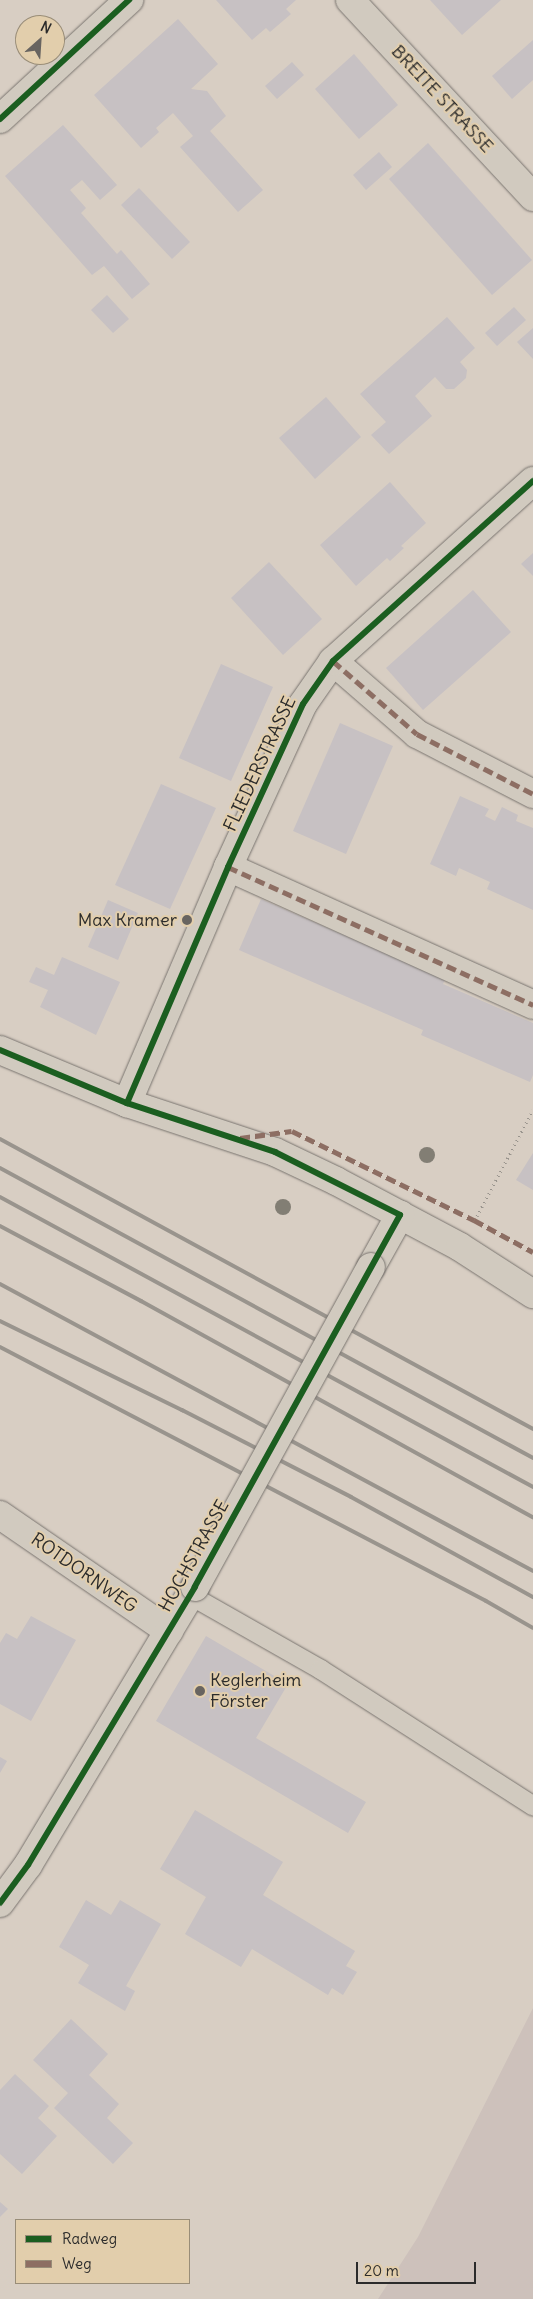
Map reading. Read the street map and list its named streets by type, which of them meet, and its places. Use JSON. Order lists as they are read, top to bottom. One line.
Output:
{"streets":{"street":["BREITE STRASSE","FLIEDERSTRASSE","HOCHSTRASSE","ROTDORNWEG"]},"crossings":[["HOCHSTRASSE","ROTDORNWEG"]],"places":["Max Kramer","Keglerheim Förster"],"legend":["Radweg","Weg"],"scale_bar":"20 m","north":"top right"}
